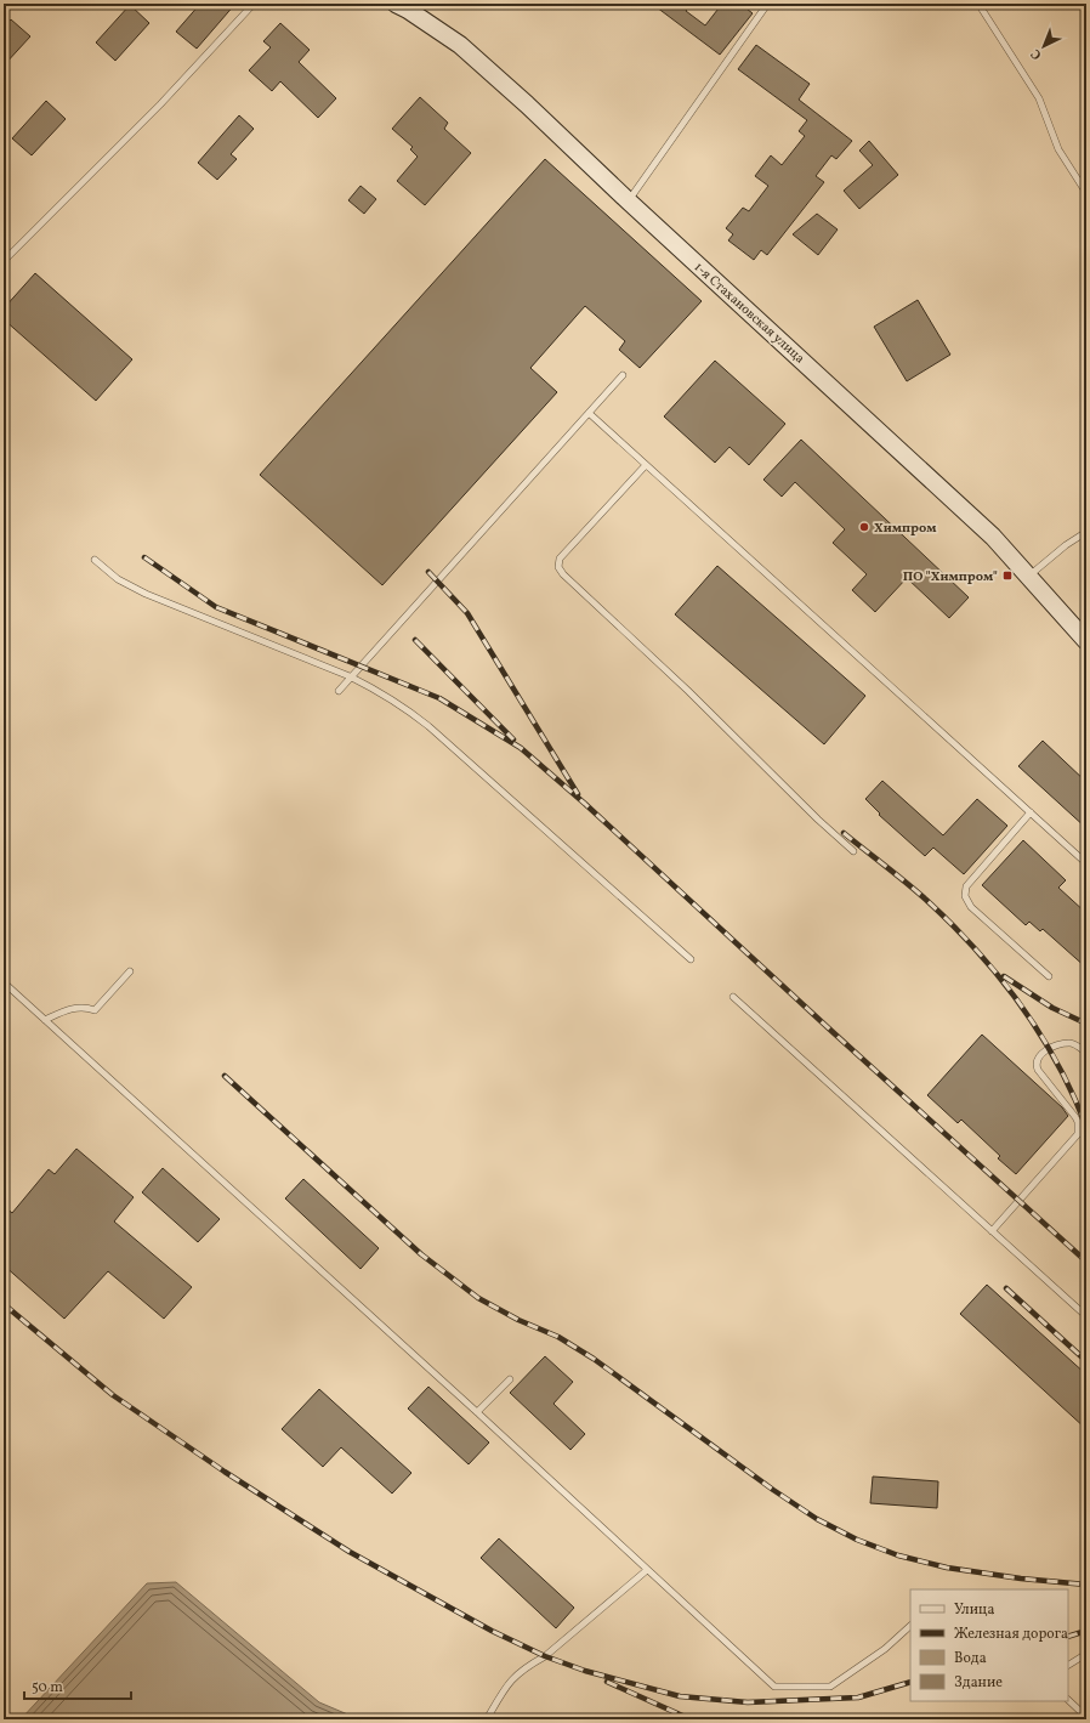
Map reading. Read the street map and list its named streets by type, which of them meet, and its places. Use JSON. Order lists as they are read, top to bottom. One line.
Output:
{"streets":{"main road":["1-я Стахановская улица"]},"places":{"other":["Химпром"],"transit":["ПО \"Химпром\""]},"legend":["Улица","Железная дорога","Вода","Здание"],"scale_bar":"50 m","north":"bottom left"}
